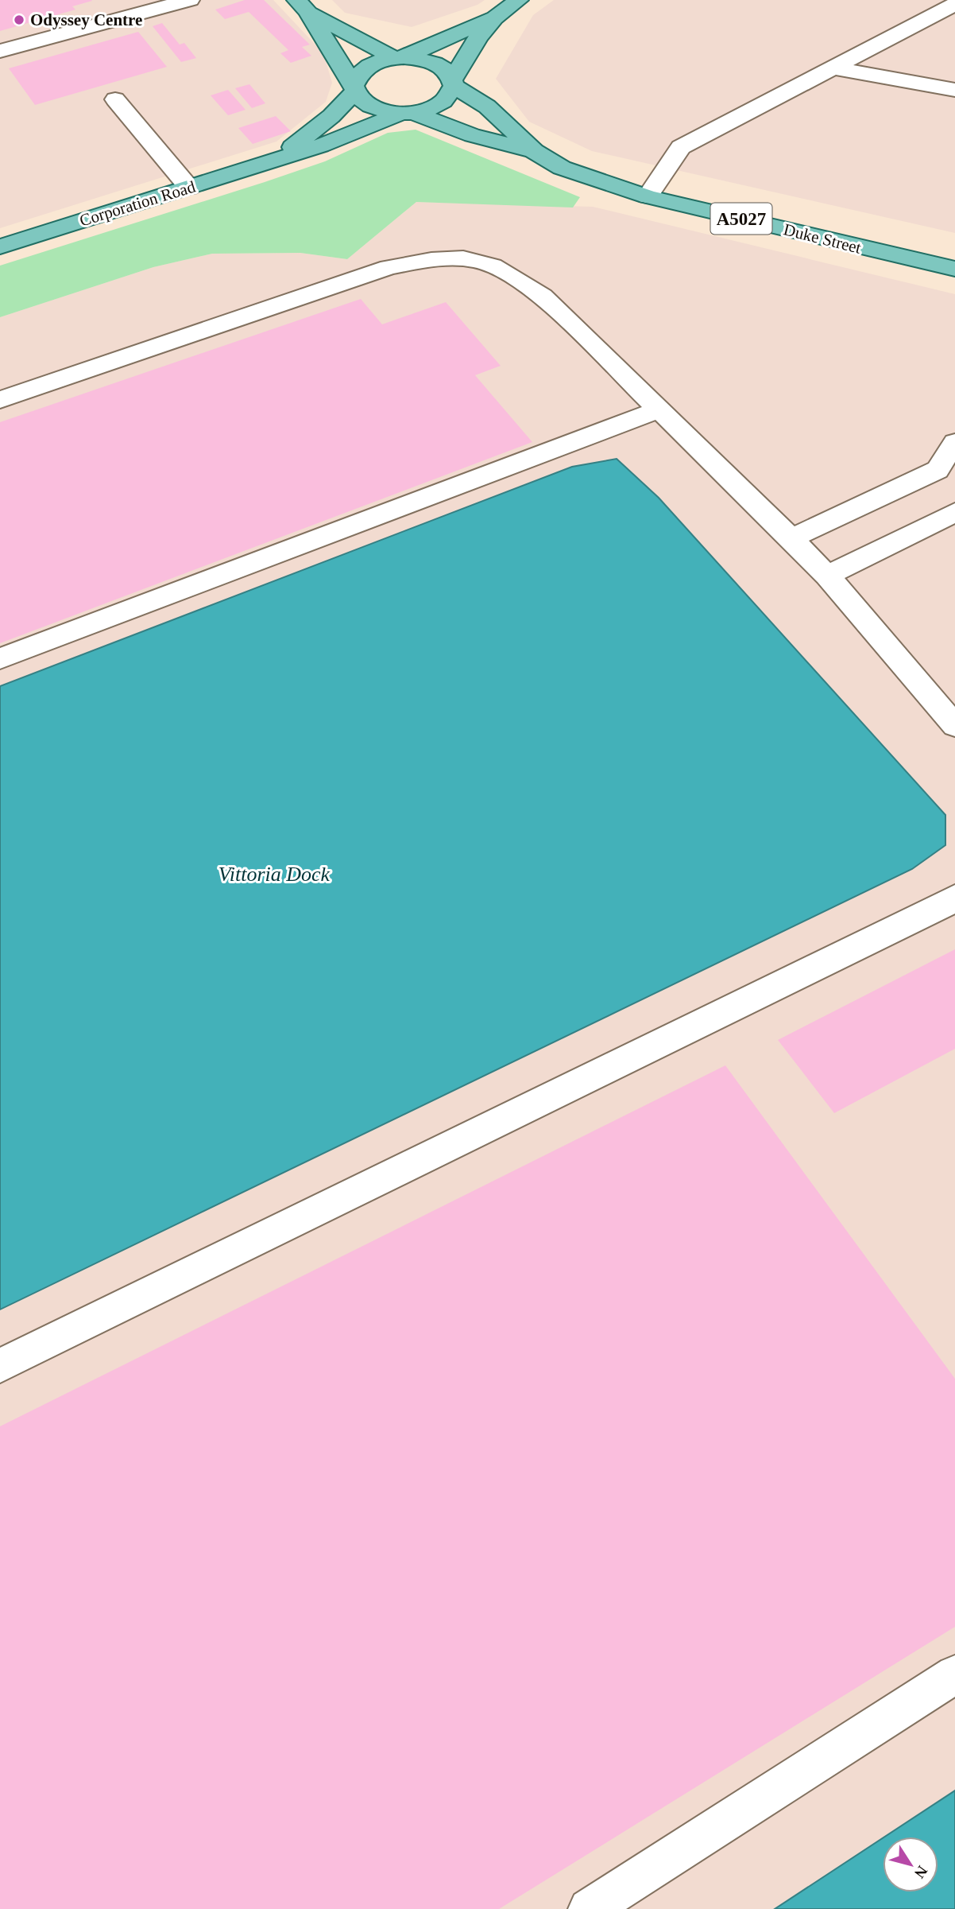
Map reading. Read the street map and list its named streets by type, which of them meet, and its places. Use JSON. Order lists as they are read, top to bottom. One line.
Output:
{"streets":{"main road":["Corporation Road","A5027","Duke Street"]},"crossings":[["Corporation Road","Duke Street"]],"water":["Vittoria Dock"],"places":["Odyssey Centre"],"north":"bottom right"}
